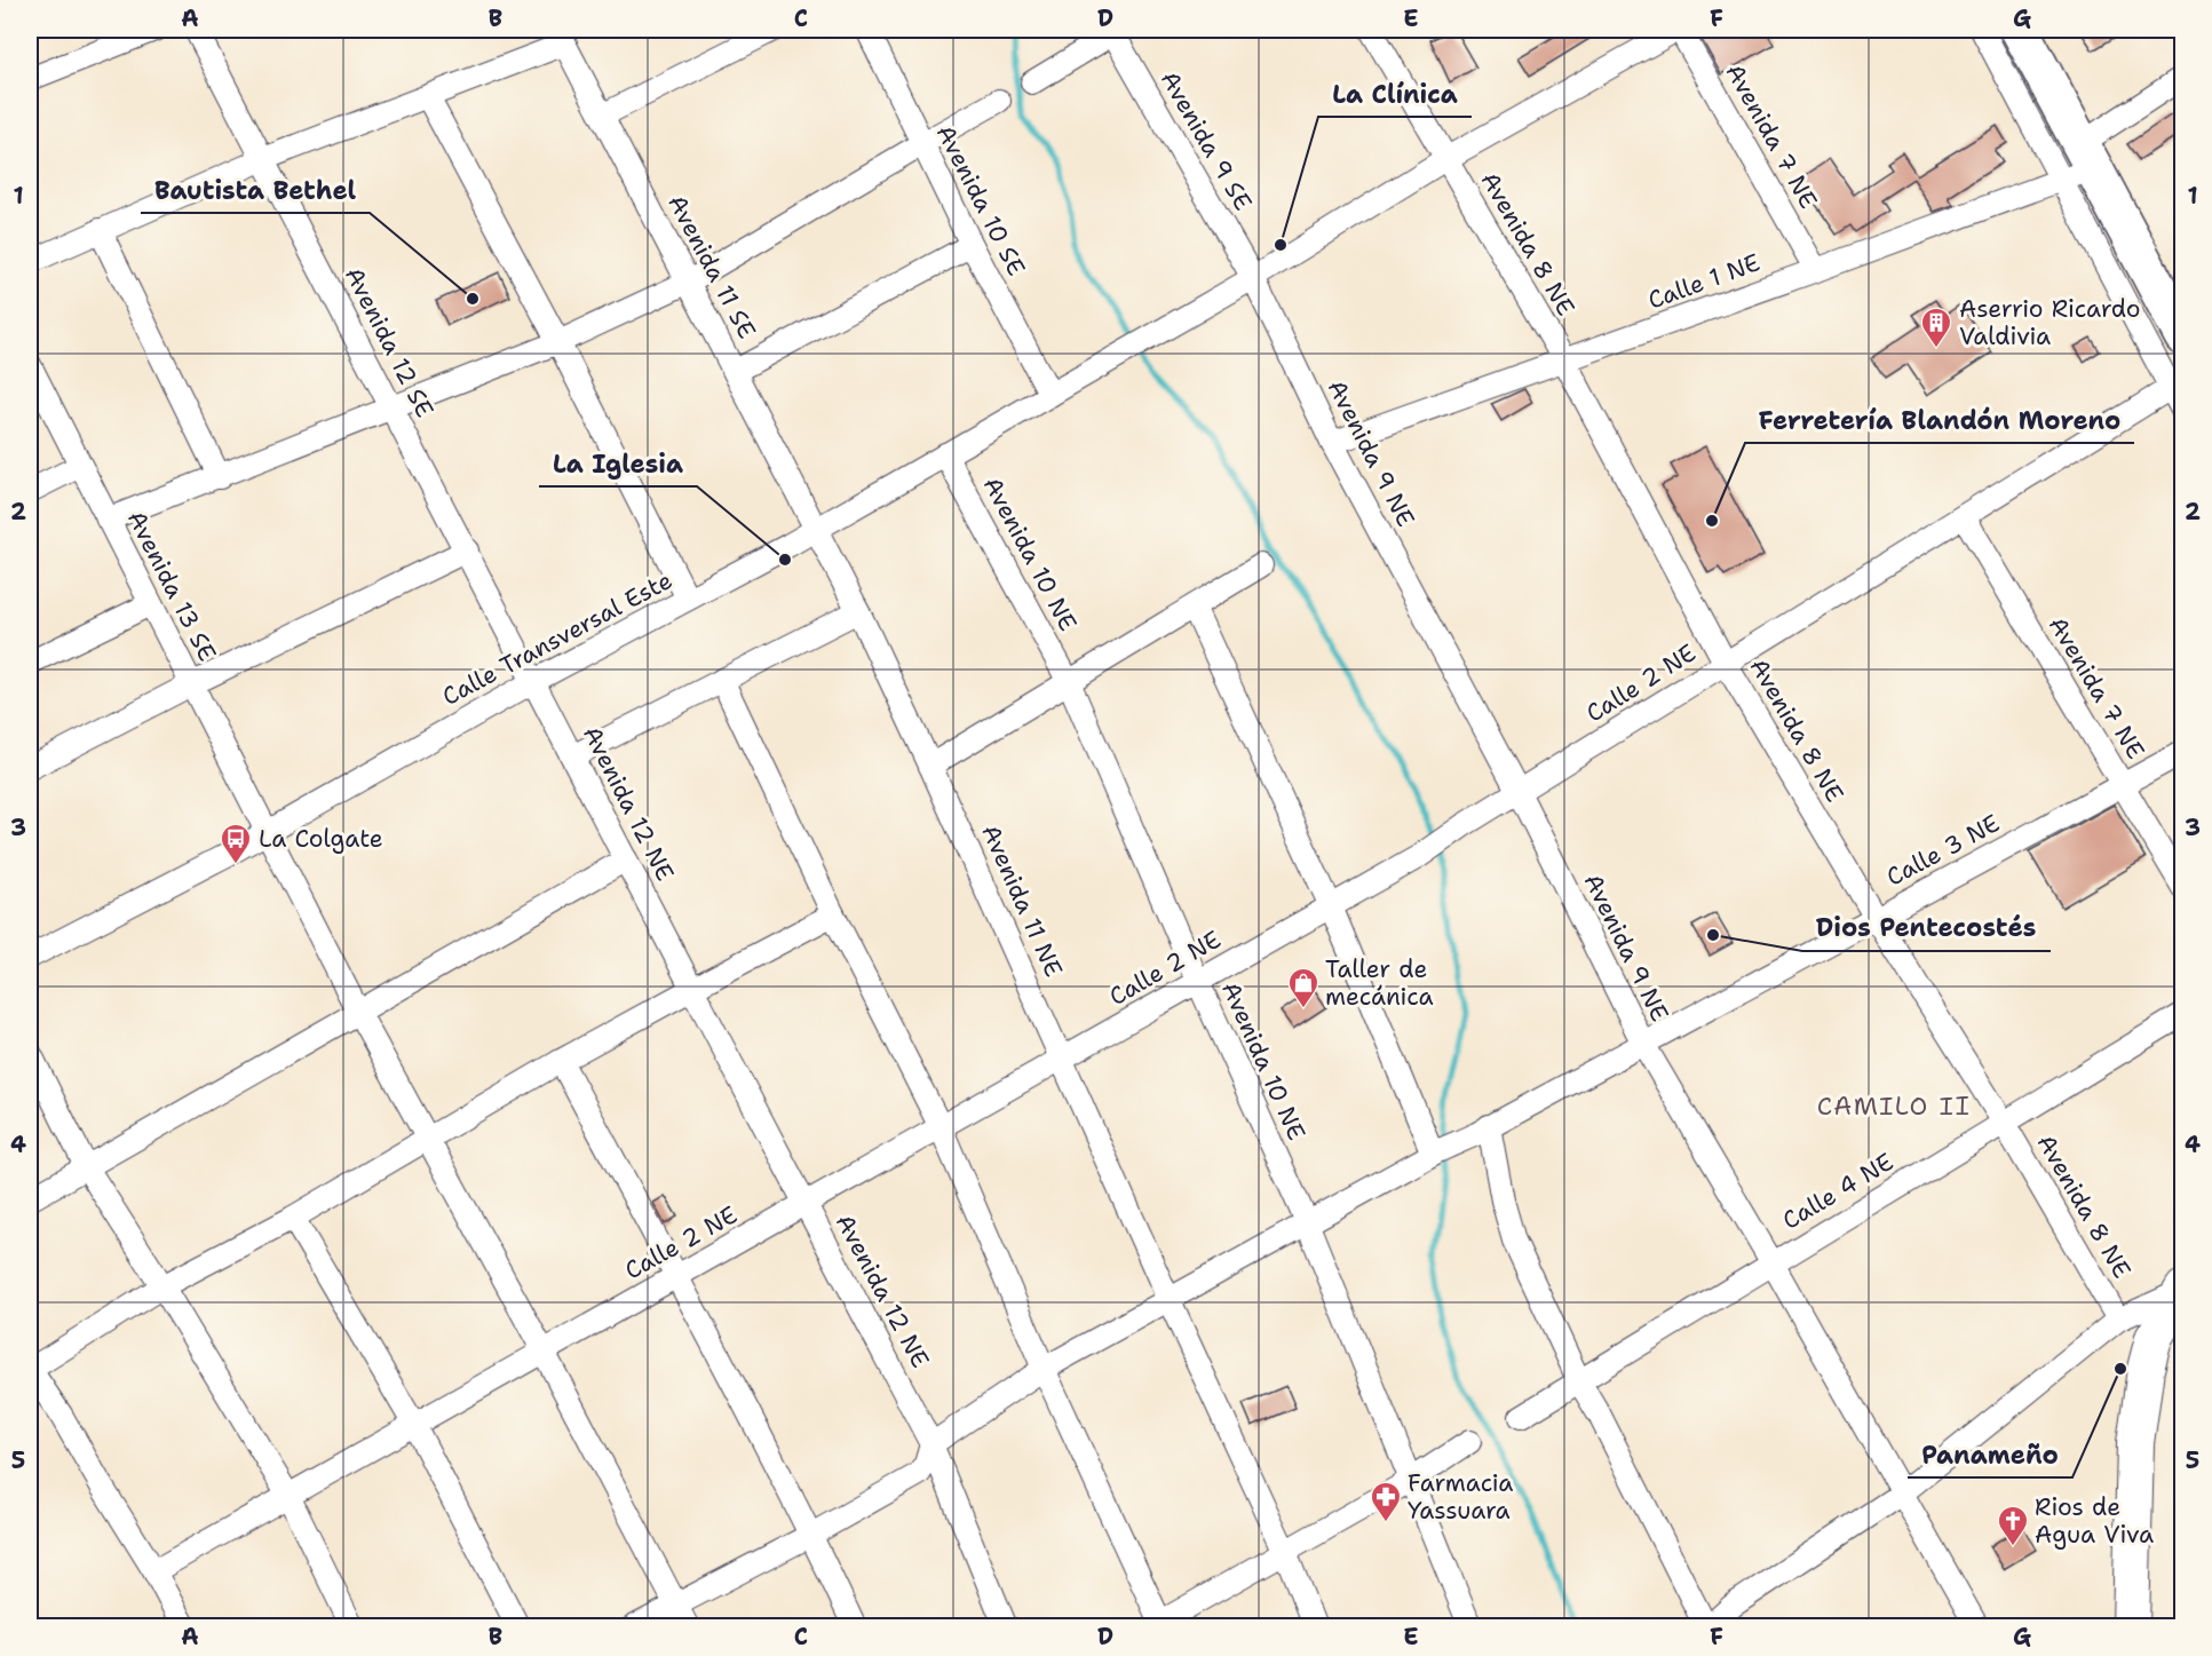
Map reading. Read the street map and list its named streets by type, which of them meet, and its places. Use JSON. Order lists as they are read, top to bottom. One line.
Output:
{"streets":{"street":["Avenida 7 NE","Avenida 9 SE","Avenida 10 SE","Avenida 8 NE","Avenida 11 SE","Calle 1 NE","Avenida 12 SE","Avenida 9 NE","Avenida 10 NE","Avenida 13 SE","Calle Transversal Este","Calle 2 NE","Avenida 12 NE","Calle 3 NE","Avenida 11 NE","Calle 4 NE"]},"crossings":[["Avenida 7 NE","Calle 1 NE"],["Avenida 7 NE","Calle 2 NE"],["Avenida 7 NE","Calle 3 NE"],["Avenida 9 SE","Avenida 9 NE"],["Avenida 9 SE","Calle Transversal Este"],["Avenida 10 SE","Calle Transversal Este"],["Avenida 8 NE","Calle 1 NE"],["Avenida 8 NE","Calle 2 NE"],["Avenida 8 NE","Calle 3 NE"],["Avenida 8 NE","Calle 4 NE"],["Avenida 11 SE","Calle Transversal Este"],["Avenida 11 SE","Avenida 11 NE"],["Calle 1 NE","Avenida 9 NE"],["Avenida 12 SE","Calle Transversal Este"],["Avenida 12 SE","Avenida 12 NE"],["Avenida 9 NE","Calle Transversal Este"],["Avenida 9 NE","Calle 2 NE"],["Avenida 9 NE","Calle 3 NE"],["Avenida 9 NE","Calle 4 NE"],["Avenida 10 NE","Calle Transversal Este"],["Avenida 10 NE","Calle 2 NE"],["Avenida 10 NE","Calle 3 NE"],["Avenida 13 SE","Calle Transversal Este"],["Avenida 13 SE","Calle 2 NE"],["Calle Transversal Este","Avenida 12 NE"],["Calle Transversal Este","Avenida 11 NE"],["Calle 2 NE","Avenida 12 NE"],["Calle 2 NE","Avenida 11 NE"],["Avenida 12 NE","Calle 3 NE"],["Calle 3 NE","Avenida 11 NE"]],"districts":["CAMILO II"],"places":{"other":["La Clínica","Bautista Bethel","Ferretería Blandón Moreno","La Iglesia","Dios Pentecostés","Panameño"],"building":["Aserrio Ricardo Valdivia"],"bus stop":["La Colgate"],"shop":["Taller de mecánica"],"pharmacy":["Farmacia Yassuara"],"church":["Rios de Agua Viva"]},"grid":{"columns":["A","B","C","D","E","F","G"],"rows":["1","2","3","4","5"]}}
